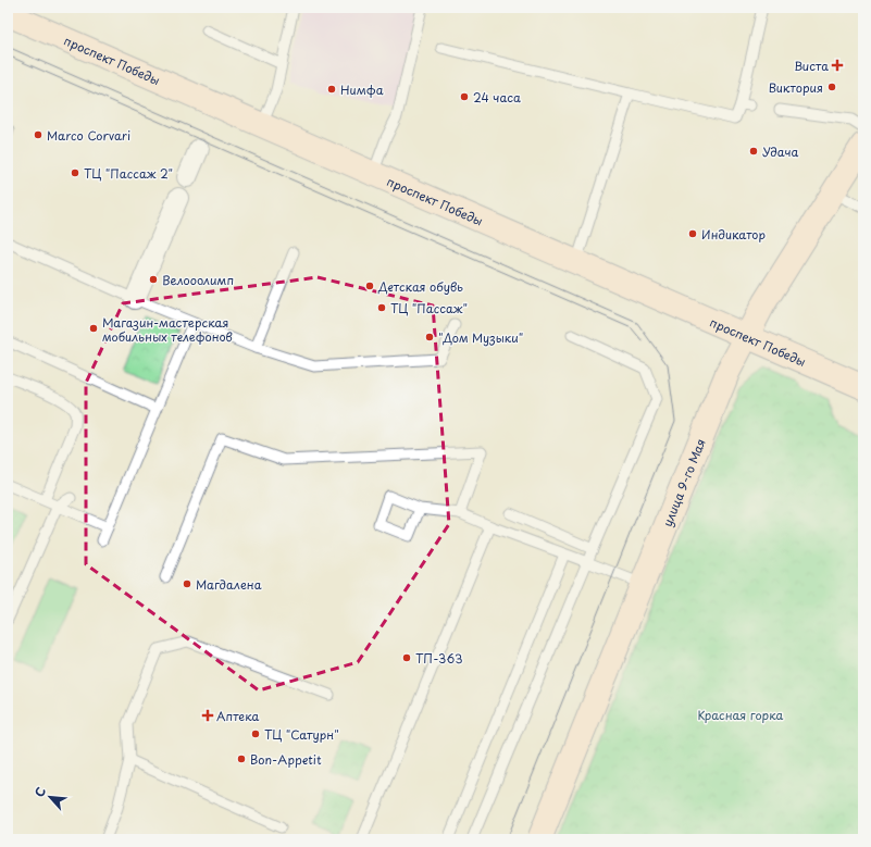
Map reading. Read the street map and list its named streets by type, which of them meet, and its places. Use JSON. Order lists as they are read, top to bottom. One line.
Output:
{"streets":{"street":["проспект Победы","улица 9-го Мая"]},"crossings":[["проспект Победы","улица 9-го Мая"]],"parks":["Красная горка"],"places":{"health":["Виста","Аптека"],"other":["Виктория","Нимфа","24 часа","Marco Corvari","Удача","ТЦ \"Пассаж 2\"","Индикатор","Велооолимп","Детская обувь","ТЦ \"Пассаж\"","Магазин-мастерская мобильных телефонов","\"Дом Музыки\"","Магдалена","ТП-363","ТЦ \"Сатурн\"","Bon-Appetit"]},"north":"top left"}
